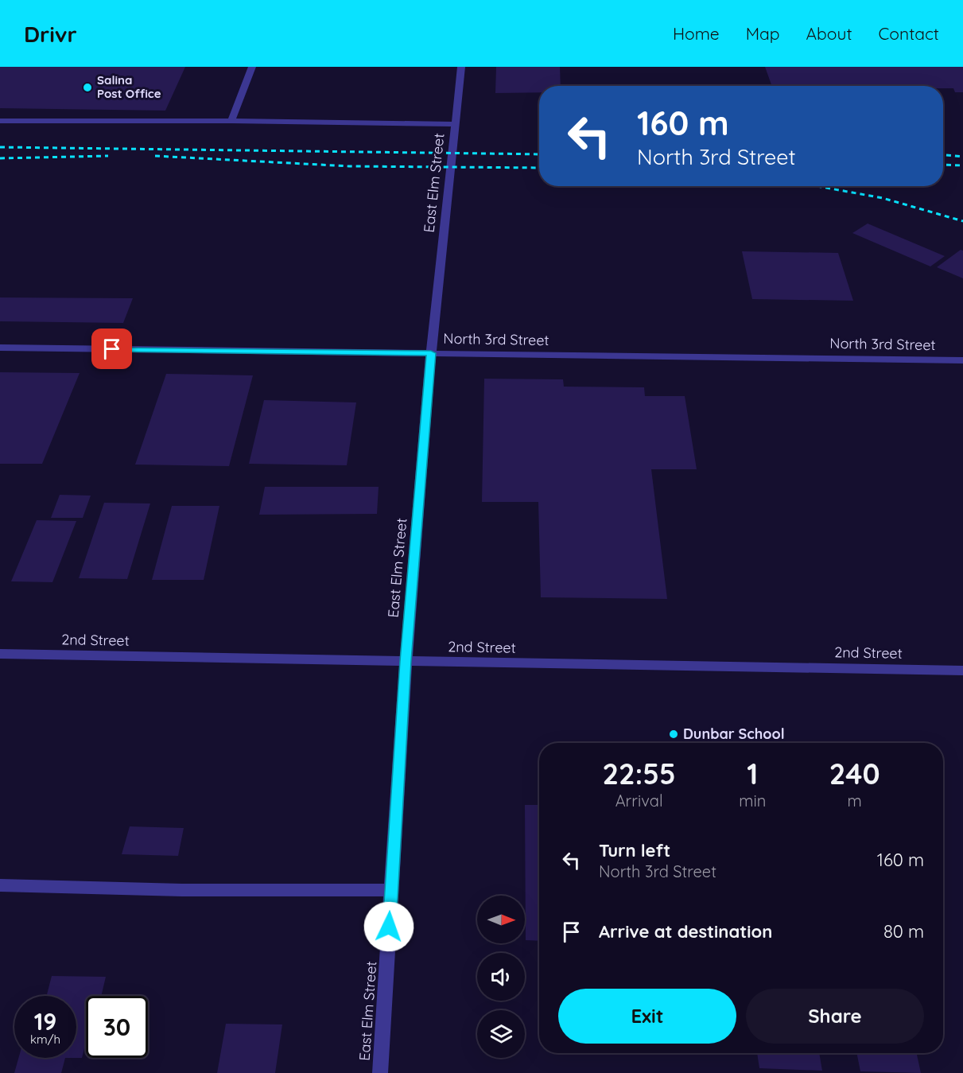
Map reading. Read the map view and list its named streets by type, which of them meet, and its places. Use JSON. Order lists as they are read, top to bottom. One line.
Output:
{"streets":{"street":["East Elm Street","North 3rd Street","2nd Street"]},"crossings":[["East Elm Street","North 3rd Street"],["East Elm Street","2nd Street"]],"places":["Salina Post Office","Dunbar School"],"north":"right","page":{"header":"Drivr","nav":["Home","Map","About","Contact"],"turn":["160 m","North 3rd Street"],"eta":["22:55","Arrival","1","min","240","m"],"list":[{"name":"Turn left","note":"North 3rd Street","value":"160 m"},{"name":"Arrive at destination","value":"80 m"}],"buttons":["Exit","Share"],"speed":"19 km/h","limit":"30"}}
